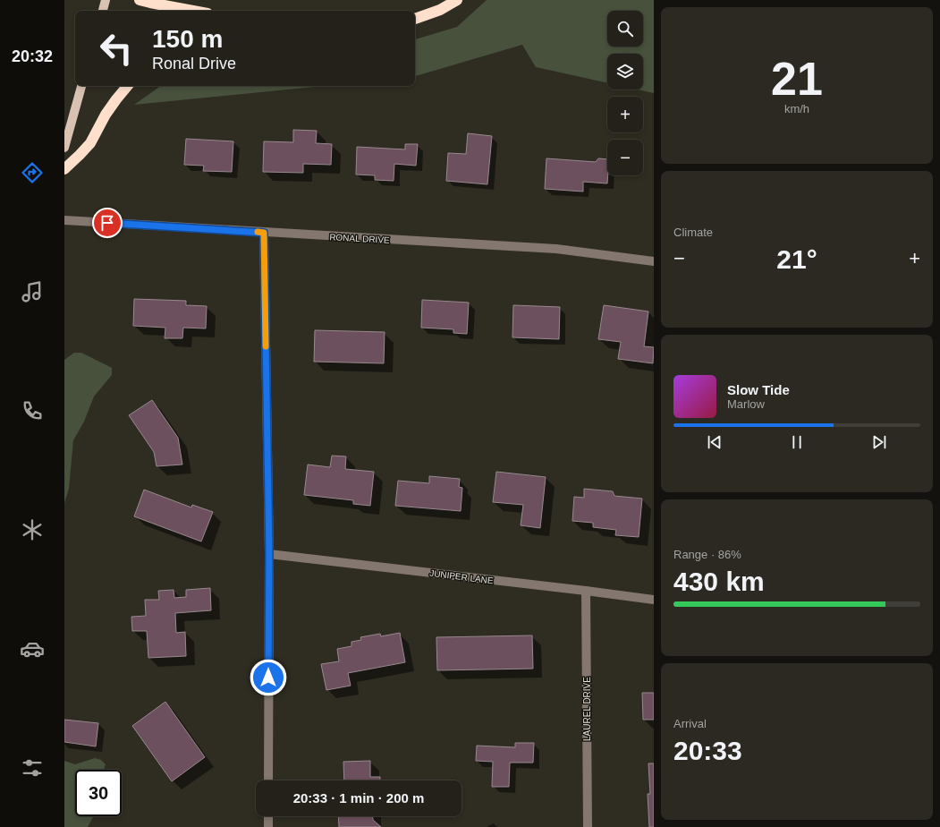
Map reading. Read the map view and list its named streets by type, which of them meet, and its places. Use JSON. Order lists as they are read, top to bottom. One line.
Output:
{"streets":{"street":["RONAL DRIVE","JUNIPER LANE","LAUREL DRIVE"]},"crossings":[["JUNIPER LANE","LAUREL DRIVE"]],"page":{"tabs":"20:32","tile":[["21","km/h"],"Climate",["Range · 86%","430 km"],["Arrival","20:33"]],"map_buttons":["+","−"],"turn":["150 m","Ronal Drive"],"heat":["−","21°","+"],"song":["Slow Tide","Marlow"],"limit":"30","trip":"20:33 · 1 min · 200 m"}}
